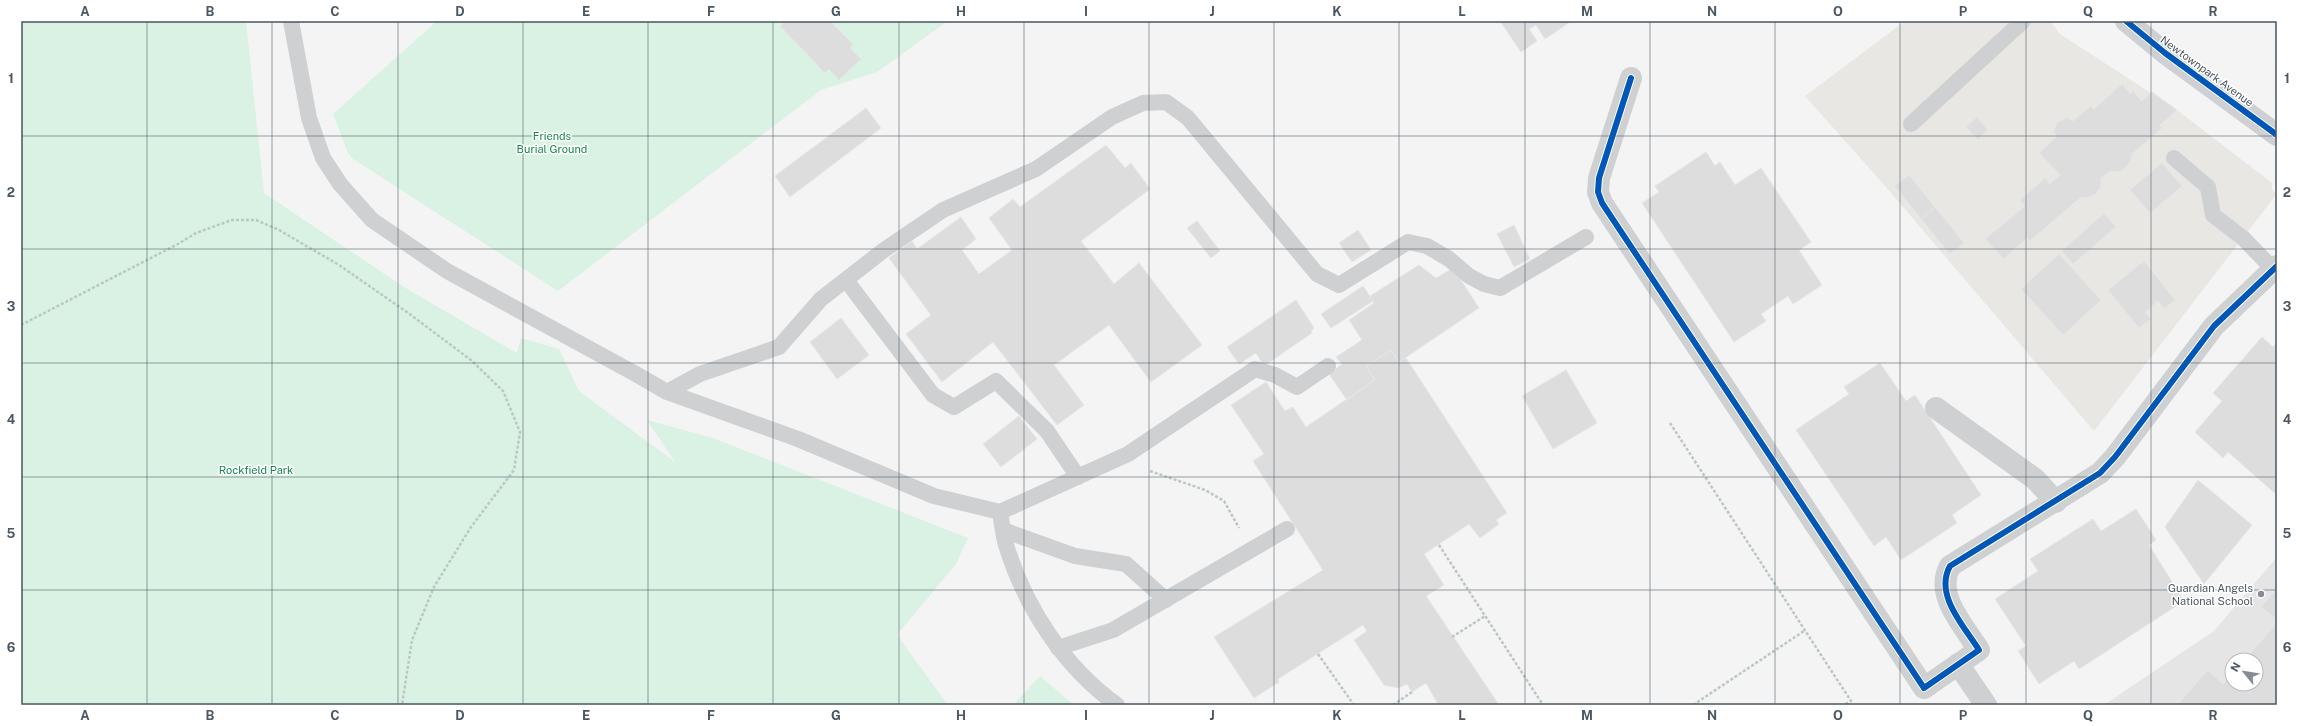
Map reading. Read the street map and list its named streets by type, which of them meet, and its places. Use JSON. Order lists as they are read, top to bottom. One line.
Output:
{"streets":{"main road":["Newtownpark Avenue"]},"parks":["Friends Burial Ground","Rockfield Park"],"places":["Guardian Angels National School"],"north":"top left","grid":{"columns":["A","B","C","D","E","F","G","H","I","J","K","L","M","N","O","P","Q","R"],"rows":["1","2","3","4","5","6"]}}
